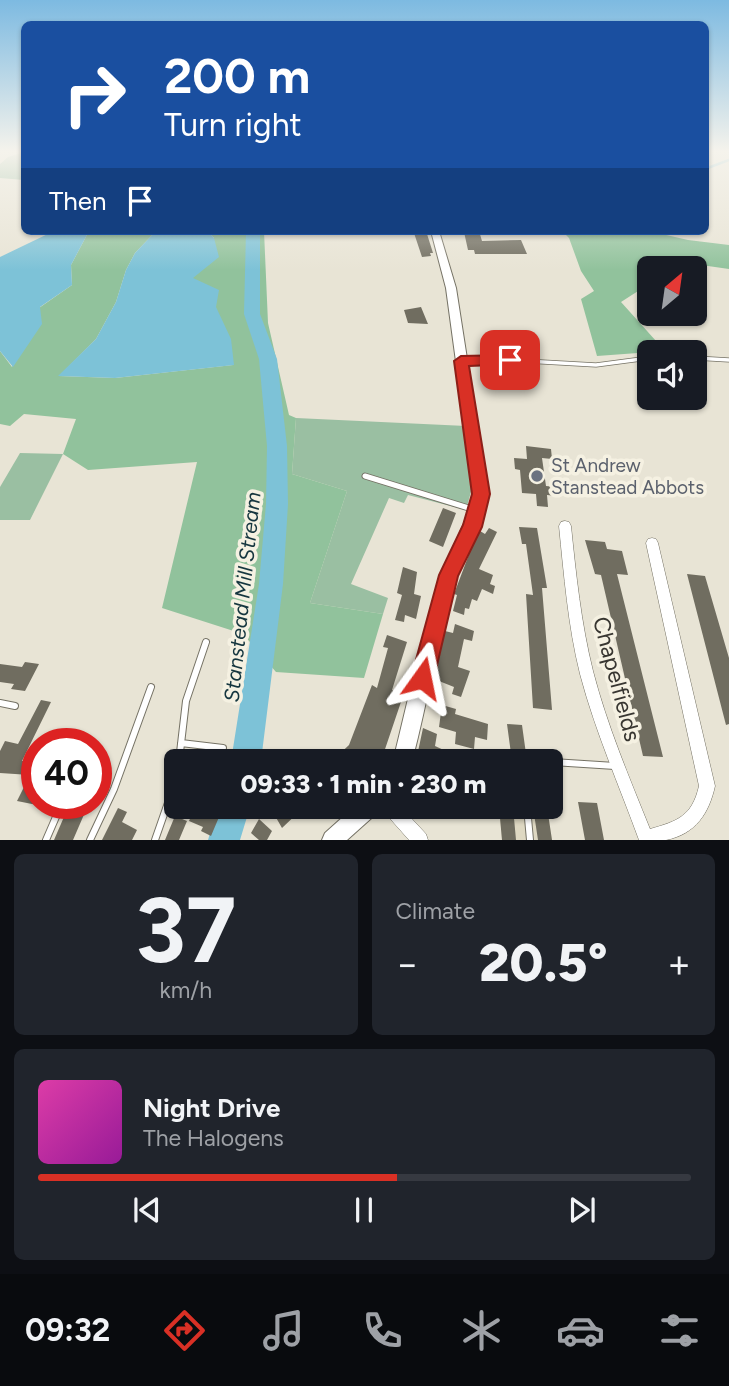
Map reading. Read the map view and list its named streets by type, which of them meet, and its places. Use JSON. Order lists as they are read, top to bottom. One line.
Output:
{"streets":{"street":["Chapelfields"]},"water":["Stanstead Mill Stream"],"places":["St Andrew Stanstead Abbots"],"north":"top right","page":{"turn":["200 m","Turn right"],"then":"Then","limit":"40","trip":"09:33 · 1 min · 230 m","tile":[["37","km/h"],"Climate"],"heat":["−","20.5°","+"],"song":["Night Drive","The Halogens"],"tabs":"09:32"}}
